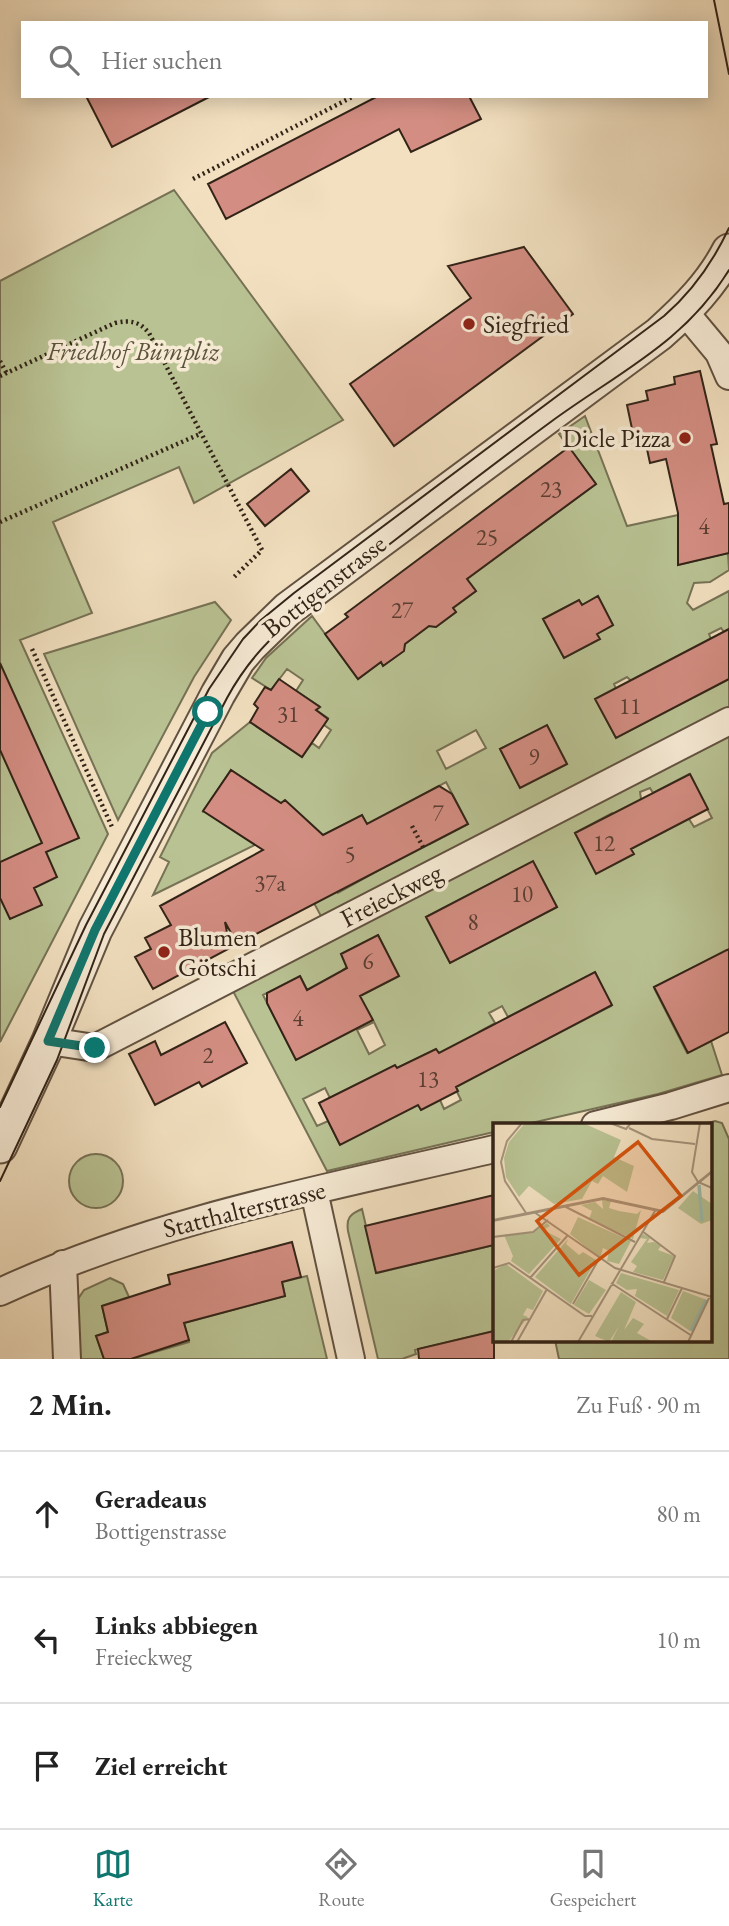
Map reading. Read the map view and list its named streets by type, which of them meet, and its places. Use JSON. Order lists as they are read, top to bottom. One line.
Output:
{"streets":{"street":["Bottigenstrasse","Freieckweg","Statthalterstrasse"]},"crossings":[["Bottigenstrasse","Freieckweg"]],"parks":["Friedhof Bümpliz"],"places":["Siegfried","Dicle Pizza","Blumen Götschi"],"house_numbers":["23","4","25","27","11","31","9","7","12","5","37a","10","8","6","4","2","13"],"page":{"search":"Hier suchen","heading":["2 Min.","Zu Fuß · 90 m"],"list":[["Geradeaus","Bottigenstrasse","80 m"],["Links abbiegen","Freieckweg","10 m"],"Ziel erreicht"],"nav":["Karte","Route","Gespeichert"]}}
